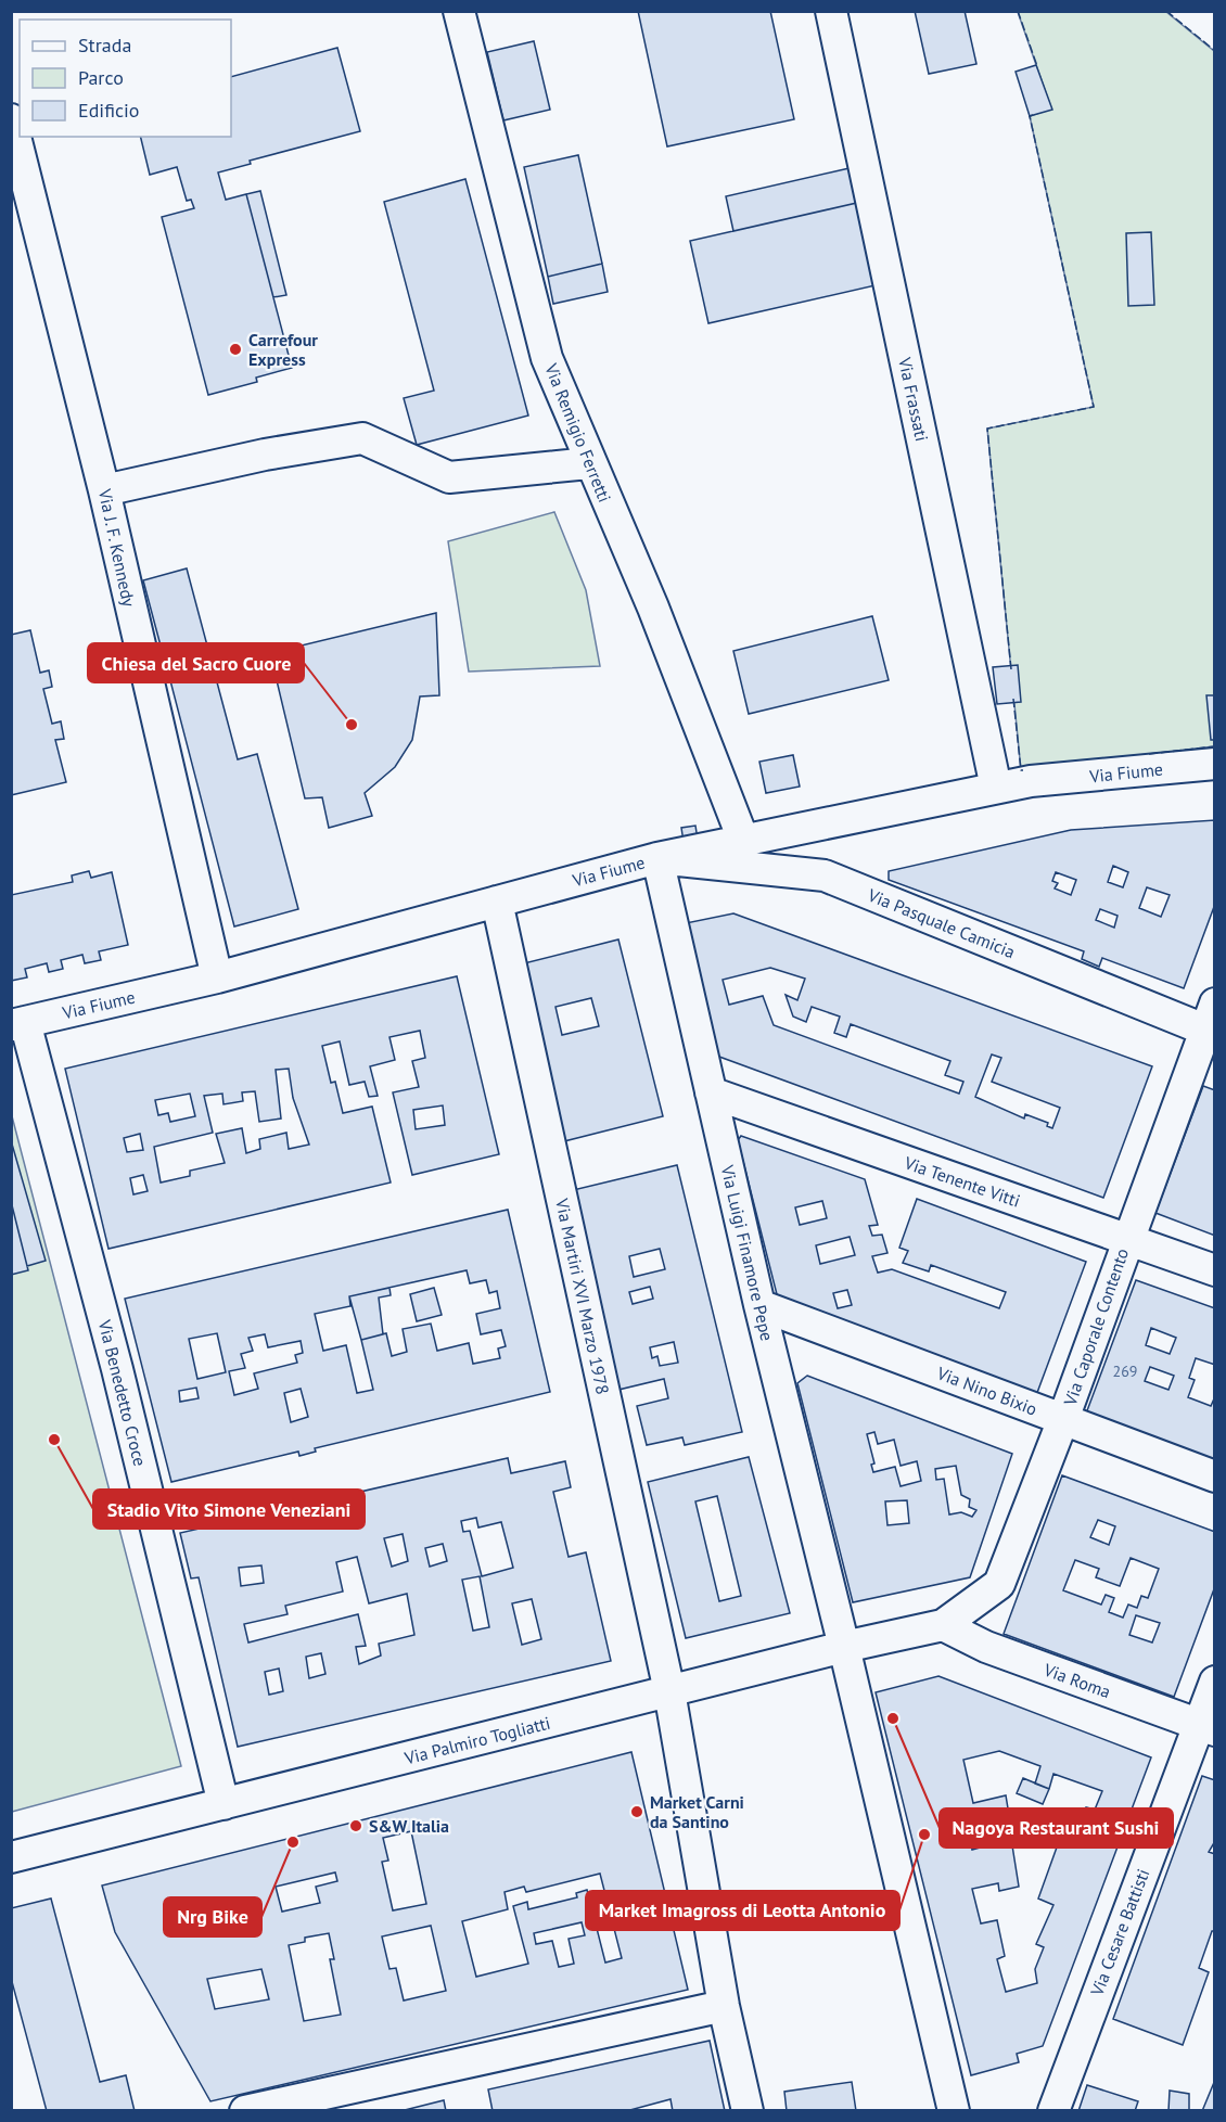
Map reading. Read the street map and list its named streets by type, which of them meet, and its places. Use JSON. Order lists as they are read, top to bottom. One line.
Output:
{"streets":{"street":["Via Frassati","Via Remigio Ferretti","Via J. F. Kennedy","Via Fiume","Via Pasquale Camicia","Via Tenente Vitti","Via Luigi Finamore Pepe","Via Martiri XVI Marzo 1978","Via Caporale Contento","Via Nino Bixio","Via Benedetto Croce","Via Roma","Via Palmiro Togliatti","Via Cesare Battisti"]},"crossings":[["Via Frassati","Via Fiume"],["Via Remigio Ferretti","Via Fiume"],["Via J. F. Kennedy","Via Fiume"],["Via Fiume","Via Pasquale Camicia"],["Via Fiume","Via Luigi Finamore Pepe"],["Via Fiume","Via Martiri XVI Marzo 1978"],["Via Fiume","Via Benedetto Croce"],["Via Pasquale Camicia","Via Luigi Finamore Pepe"],["Via Pasquale Camicia","Via Caporale Contento"],["Via Tenente Vitti","Via Luigi Finamore Pepe"],["Via Tenente Vitti","Via Caporale Contento"],["Via Luigi Finamore Pepe","Via Nino Bixio"],["Via Luigi Finamore Pepe","Via Palmiro Togliatti"],["Via Martiri XVI Marzo 1978","Via Palmiro Togliatti"],["Via Caporale Contento","Via Nino Bixio"],["Via Caporale Contento","Via Roma"],["Via Caporale Contento","Via Palmiro Togliatti"],["Via Benedetto Croce","Via Palmiro Togliatti"],["Via Roma","Via Palmiro Togliatti"],["Via Roma","Via Cesare Battisti"]],"places":["Carrefour Express","Chiesa del Sacro Cuore","Stadio Vito Simone Veneziani","Nagoya Restaurant Sushi","Market Carni da Santino","S&W Italia","Market Imagross di Leotta Antonio","Nrg Bike"],"house_numbers":["269"],"legend":["Strada","Parco","Edificio"]}
